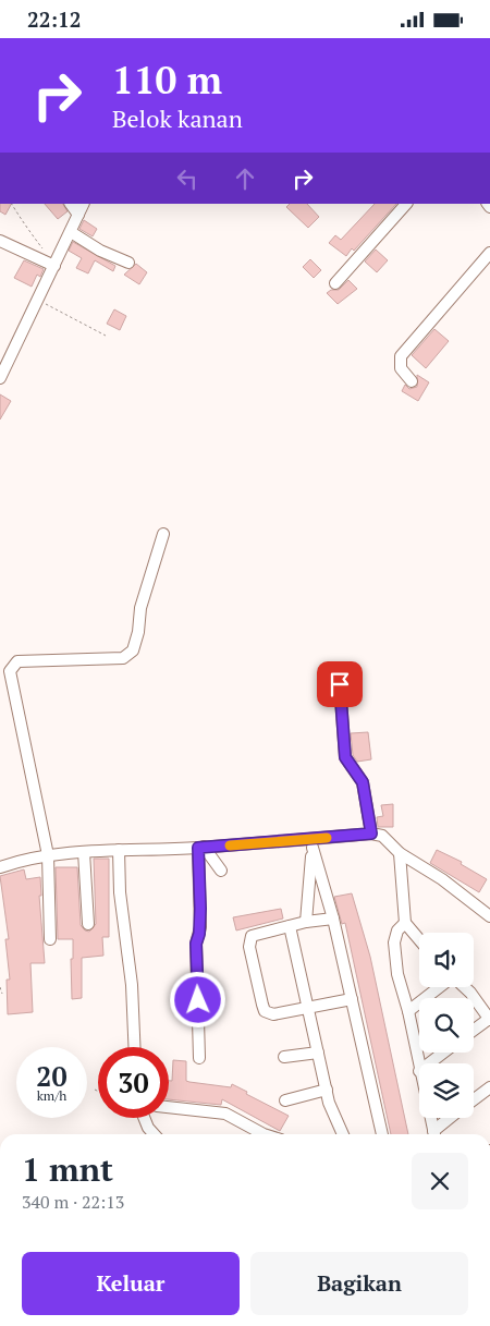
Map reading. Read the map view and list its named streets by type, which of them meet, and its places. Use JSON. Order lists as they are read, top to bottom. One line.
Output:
{"page":{"status":"22:12","turn":["110 m","Belok kanan"],"speed":"20 km/h","limit":"30","heading":["1 mnt","340 m · 22:13"],"buttons":["Keluar","Bagikan"]}}
